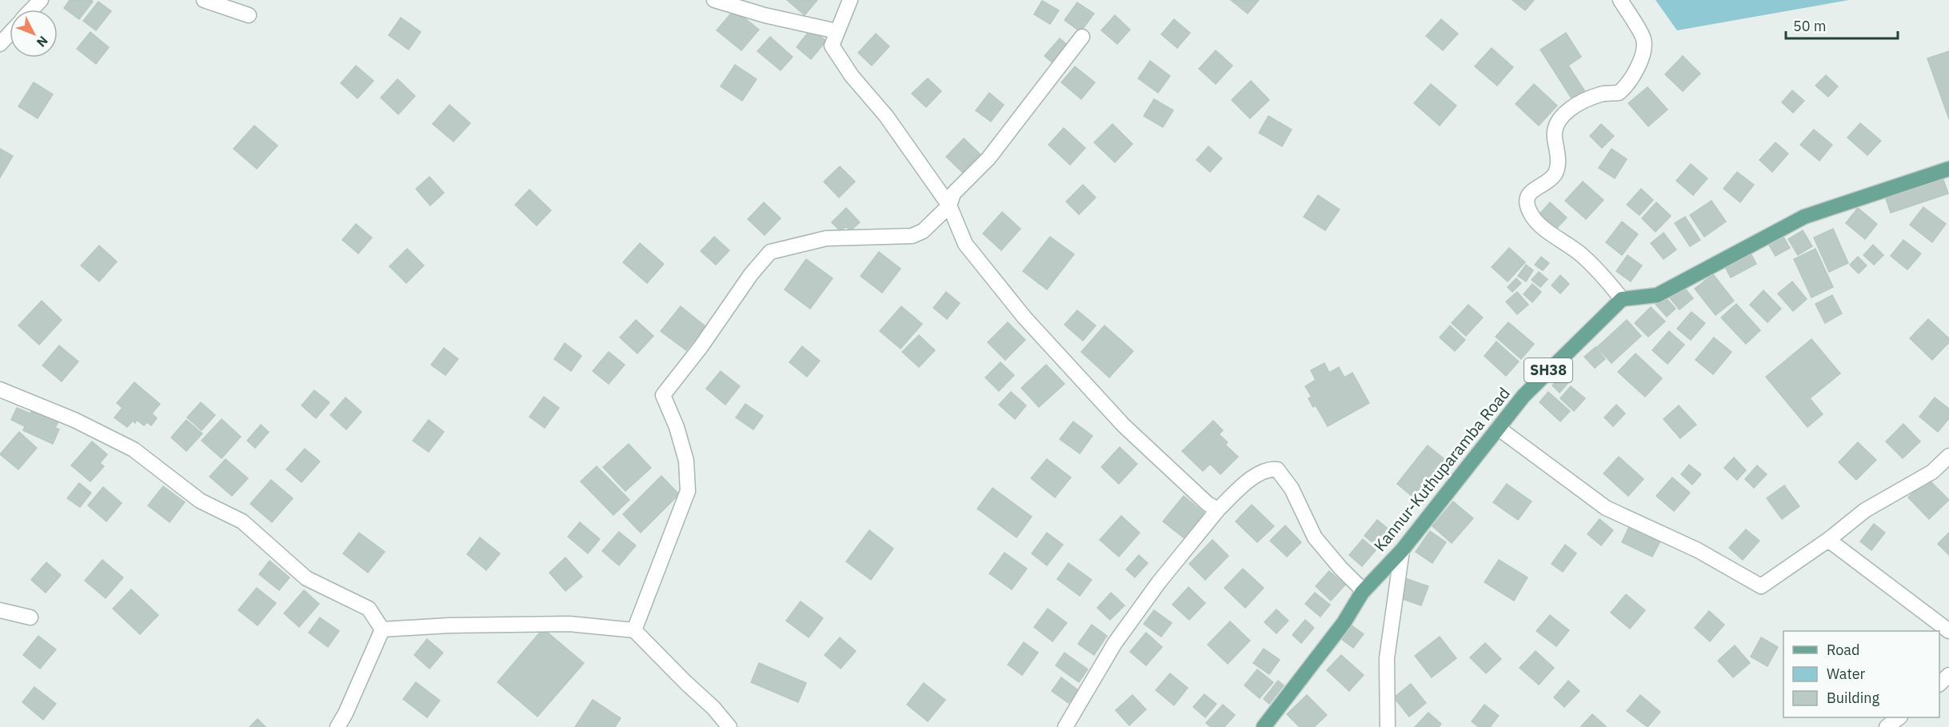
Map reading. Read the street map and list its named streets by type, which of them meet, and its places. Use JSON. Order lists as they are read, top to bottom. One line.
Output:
{"streets":{"main road":["SH38","Kannur-Kuthuparamba Road"]},"legend":["Road","Water","Building"],"scale_bar":"50 m","north":"bottom right"}
